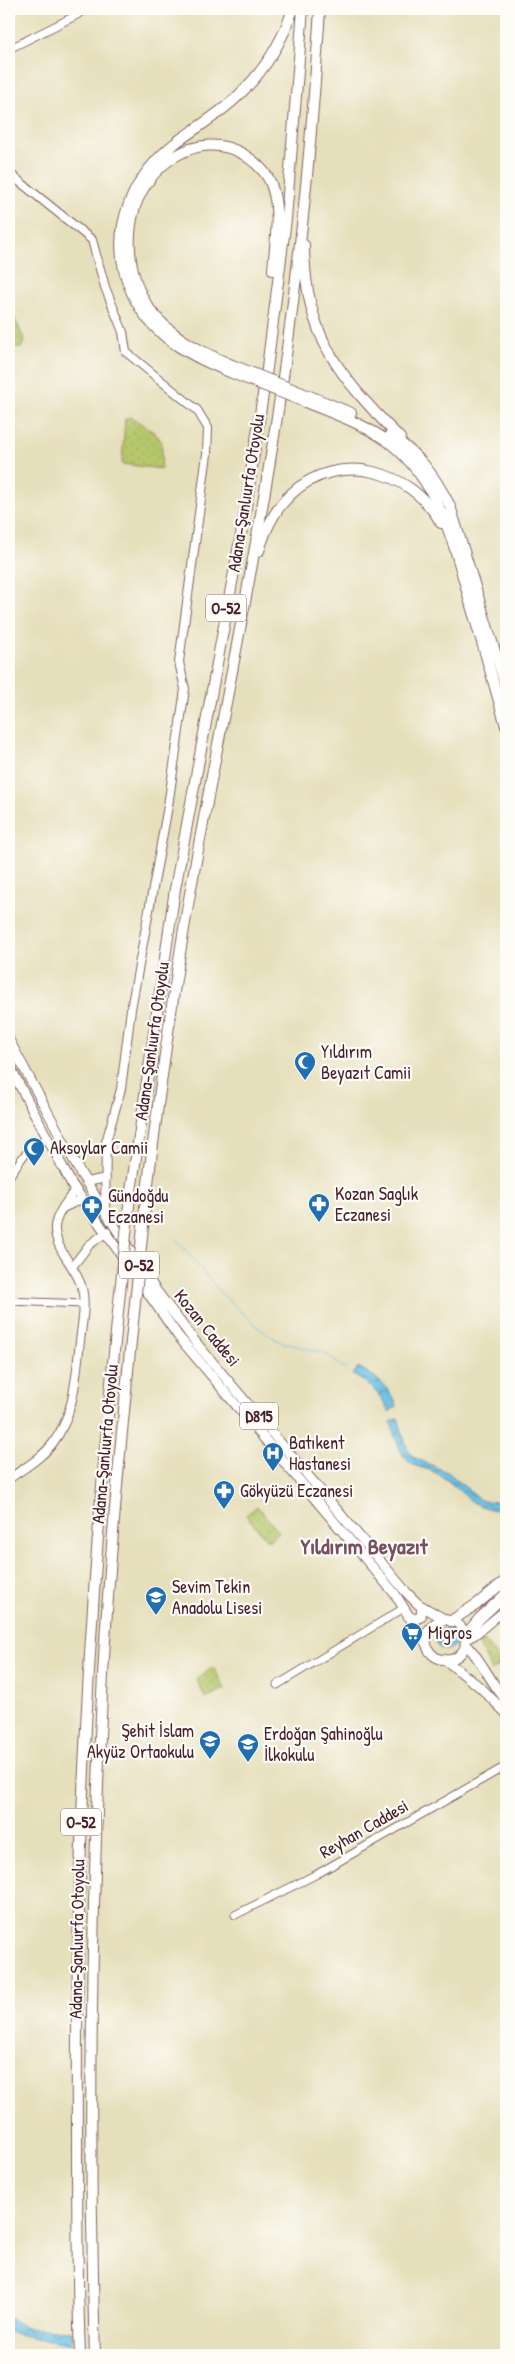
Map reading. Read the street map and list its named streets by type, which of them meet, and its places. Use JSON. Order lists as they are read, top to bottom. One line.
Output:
{"streets":{"highway":["Adana-Şanlıurfa Otoyolu","O-52","Kozan Caddesi","D815"],"street":["Reyhan Caddesi"]},"districts":["Yıldırım Beyazıt"],"places":{"mosque":["Yıldırım Beyazıt Camii","Aksoylar Camii"],"pharmacy":["Kozan Saglık Eczanesi","Gündoğdu Eczanesi","Gökyüzü Eczanesi"],"hospital":["Batıkent Hastanesi"],"school or university":["Sevim Tekin Anadolu Lisesi","Şehit İslam Akyüz Ortaokulu","Erdoğan Şahinoğlu İlkokulu"],"supermarket":["Migros"]}}
